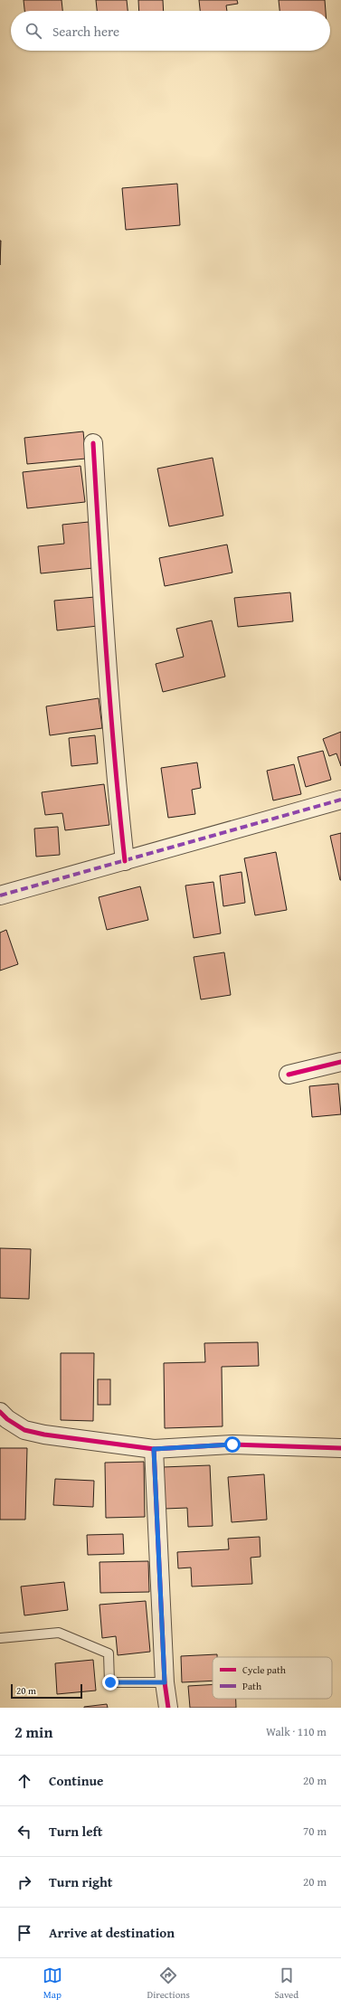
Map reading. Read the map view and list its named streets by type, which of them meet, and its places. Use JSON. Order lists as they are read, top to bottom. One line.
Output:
{"legend":["Cycle path","Path"],"scale_bar":"20 m","page":{"search":"Search here","scale":"20 m","heading":["2 min","Walk · 110 m"],"list":[["Continue","20 m"],["Turn left","70 m"],["Turn right","20 m"],"Arrive at destination"],"nav":["Map","Directions","Saved"]}}
